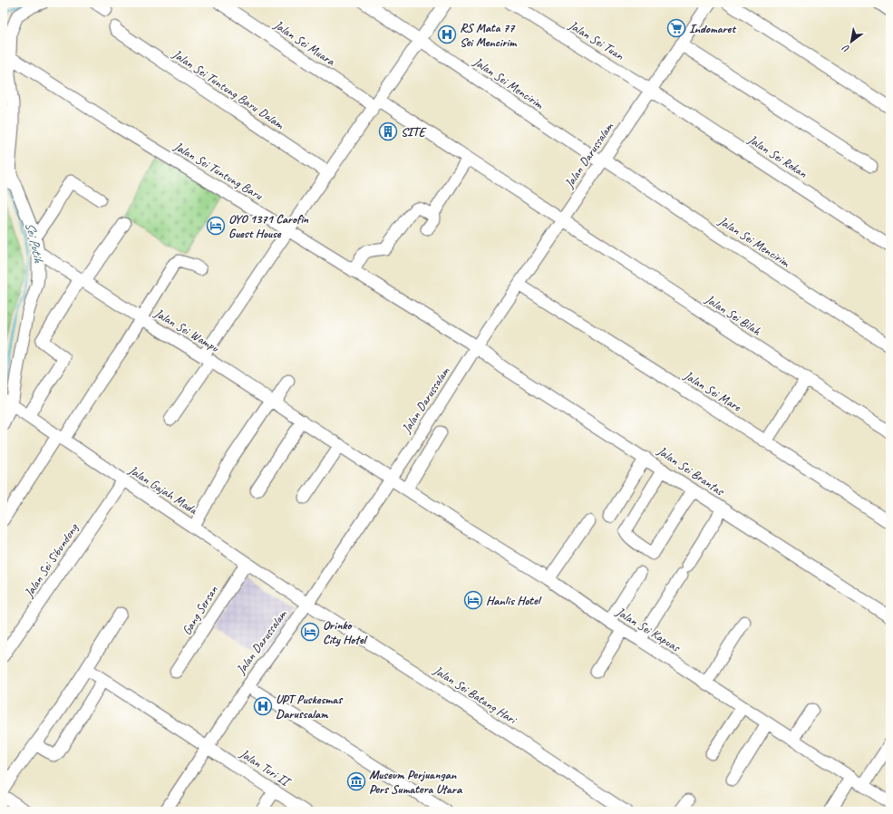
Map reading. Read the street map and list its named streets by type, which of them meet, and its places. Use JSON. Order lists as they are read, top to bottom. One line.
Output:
{"streets":{"street":["Jalan Sei Tuan","Jalan Sei Muara","Jalan Sei Mencirim","Jalan Sei Tuntung Baru Dalam","Jalan Darussalam","Jalan Sei Rokan","Jalan Sei Tuntung Baru","Jalan Sei Bilah","Jalan Sei Wampu","Jalan Sei Mare","Jalan Sei Brantas","Jalan Gajah Mada","Jalan Sei Sibundong","Gang Sersan","Jalan Sei Kapuas","Jalan Sei Batang Hari","Jalan Turi II"]},"crossings":[["Jalan Sei Tuan","Jalan Darussalam"],["Jalan Sei Tuan","Jalan Sei Rokan"],["Jalan Sei Muara","Jalan Sei Bilah"],["Jalan Sei Mencirim","Jalan Darussalam"],["Jalan Darussalam","Jalan Sei Rokan"],["Jalan Darussalam","Jalan Sei Tuntung Baru"],["Jalan Darussalam","Jalan Sei Bilah"],["Jalan Darussalam","Jalan Sei Wampu"],["Jalan Darussalam","Jalan Sei Mare"],["Jalan Darussalam","Jalan Sei Brantas"],["Jalan Darussalam","Jalan Gajah Mada"],["Jalan Darussalam","Jalan Sei Kapuas"],["Jalan Darussalam","Jalan Sei Batang Hari"],["Jalan Darussalam","Jalan Turi II"],["Jalan Sei Tuntung Baru","Jalan Sei Brantas"],["Jalan Sei Wampu","Jalan Sei Kapuas"],["Jalan Gajah Mada","Jalan Sei Sibundong"],["Jalan Gajah Mada","Gang Sersan"],["Jalan Gajah Mada","Jalan Sei Batang Hari"]],"water":["Sei Putih"],"places":{"supermarket":["Indomaret"],"hospital":["RS Mata 77 Sei Mencirim","UPT Puskesmas Darussalam"],"building":["SITE"],"hotel":["OYO 1371 Carofin Guest House","Hanlis Hotel","Orinko City Hotel"],"museum":["Museum Perjuangan Pers Sumatera Utara"]},"north":"bottom left"}
